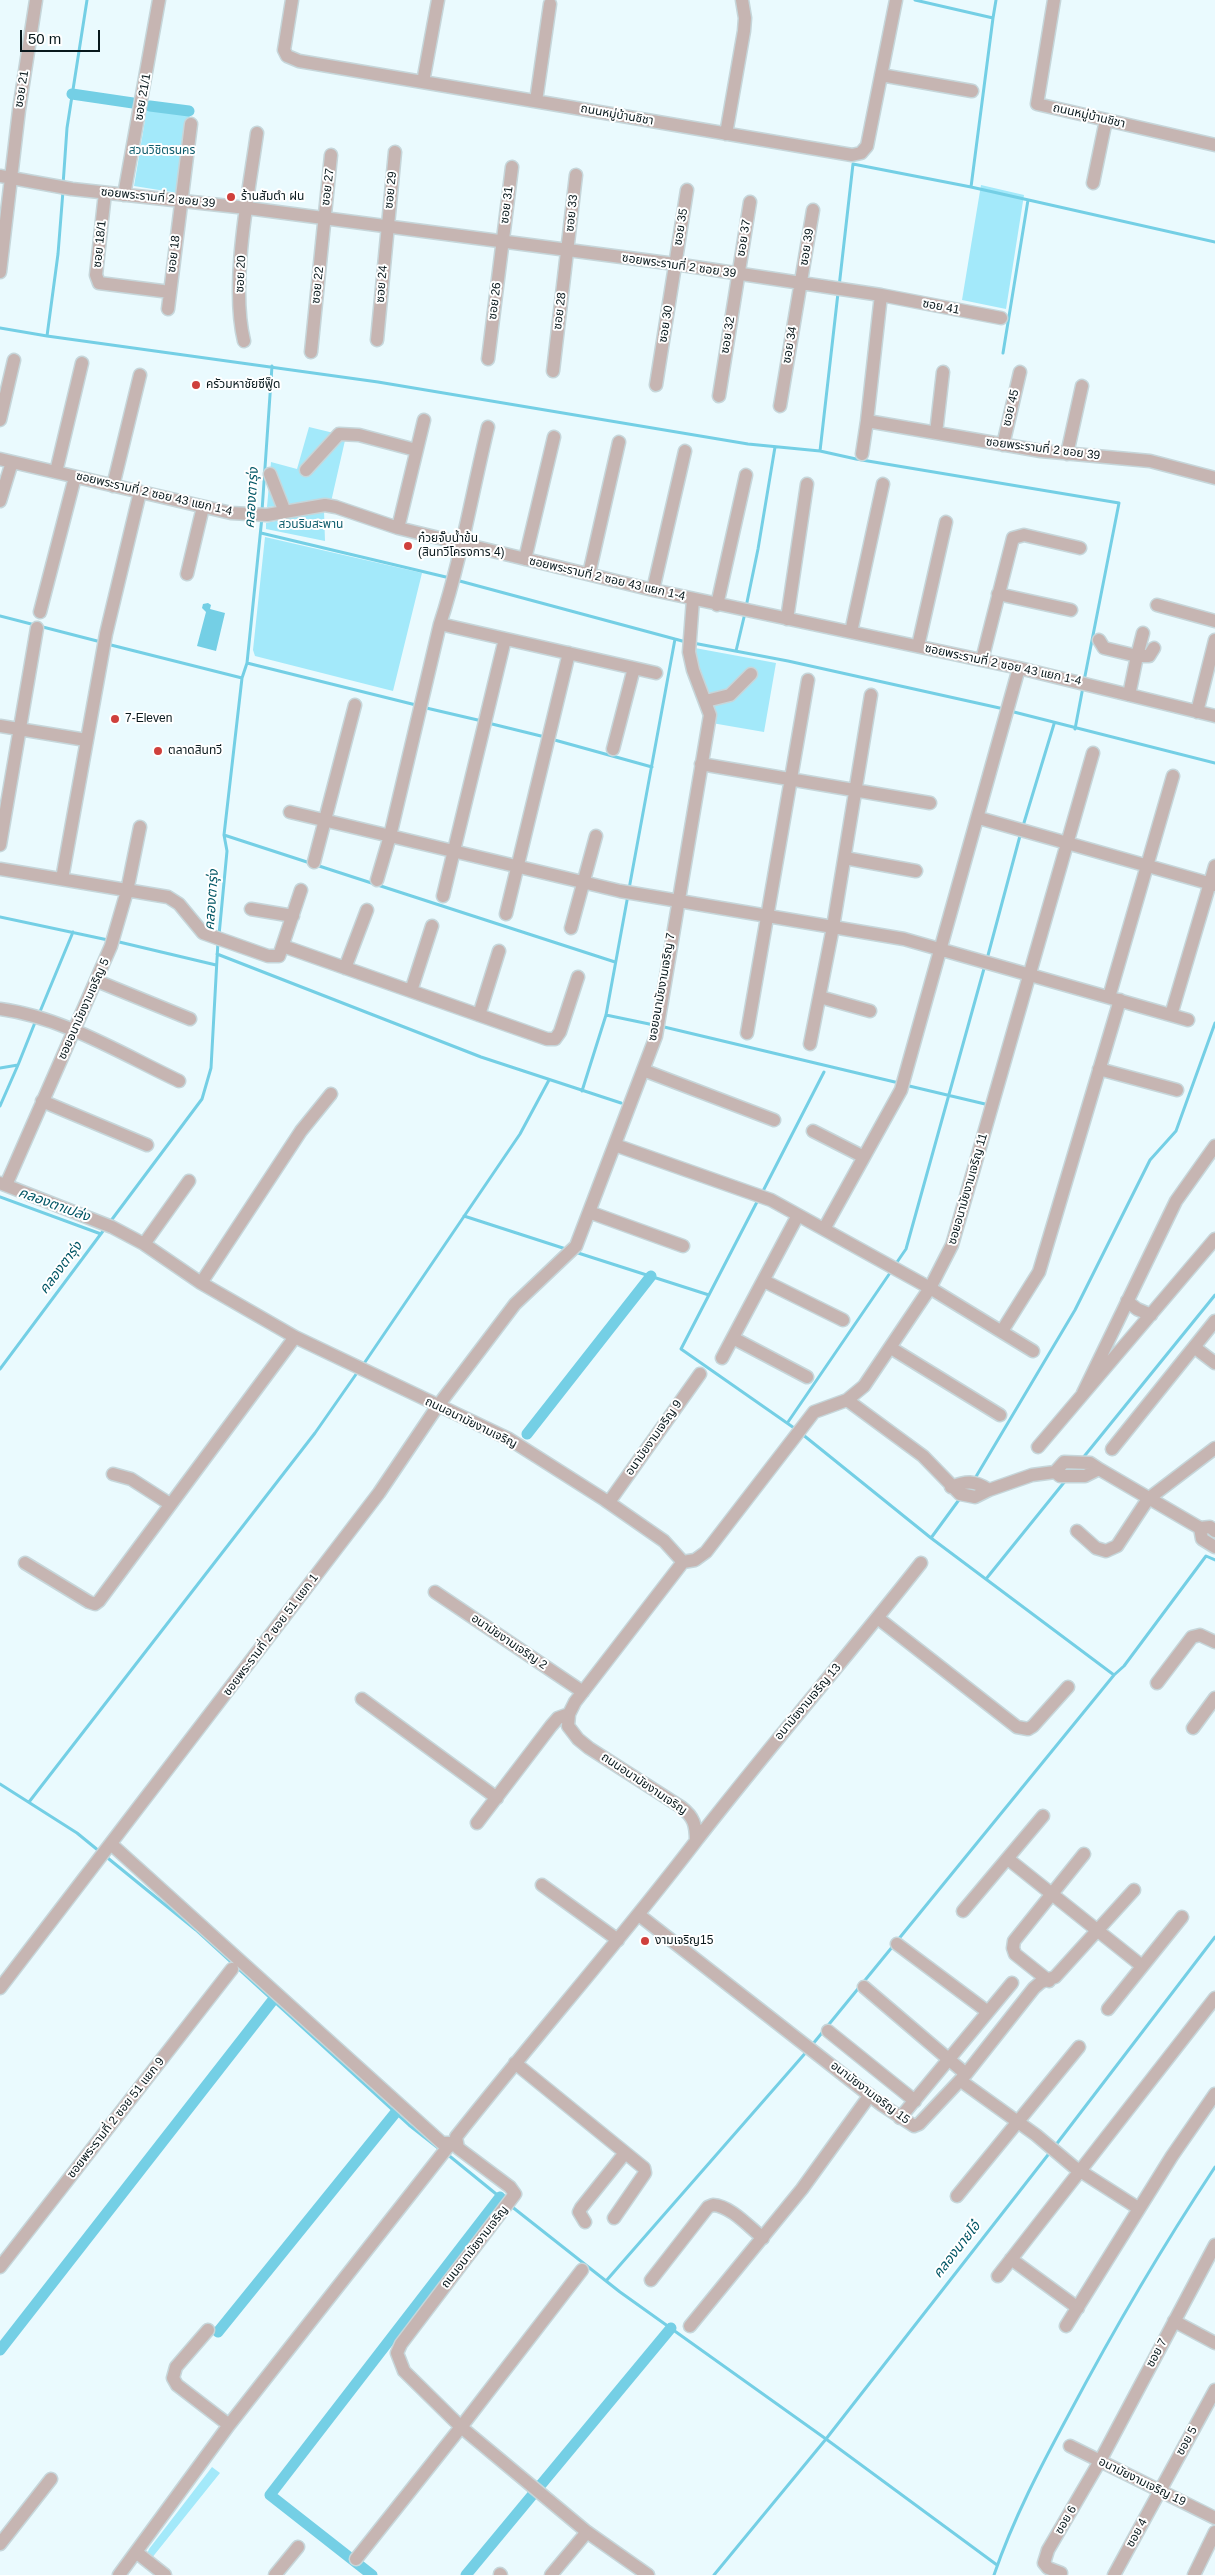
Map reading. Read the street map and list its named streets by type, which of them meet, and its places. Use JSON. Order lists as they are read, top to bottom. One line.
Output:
{"streets":{"street":["ซอย 21","ซอย 21/1","ถนนหมู่บ้านชิชา","ซอย 27","ซอย 29","ซอยพระรามที่ 2 ซอย 39","ซอย 31","ซอย 33","ซอย 35","ซอย 37","ซอย 18/1","ซอย 39","ซอย 18","ซอย 20","ซอย 24","ซอย 22","ซอย 26","ซอย 41","ซอย 28","ซอย 30","ซอย 32","ซอย 34","ซอย 45","ซอยพระรามที่ 2 ซอย 43 แยก 1-4","ซอยอนามัยงามเจริญ 7","ซอยอนามัยงามเจริญ 5","ซอยอนามัยงามเจริญ 11","ถนนอนามัยงามเจริญ","อนามัยงามเจริญ 9","ซอยพระรามที่ 2 ซอย 51 แยก 1","อนามัยงามเจริญ 2","อนามัยงามเจริญ 13","อนามัยงามเจริญ 15","ซอยพระรามที่ 2 ซอย 51 แยก 9","ซอย 7","ซอย 5","อนามัยงามเจริญ 19","ซอย 6","ซอย 4"]},"crossings":[["ซอย 21","ซอยพระรามที่ 2 ซอย 39"],["ซอย 21/1","ซอยพระรามที่ 2 ซอย 39"],["ซอย 27","ซอยพระรามที่ 2 ซอย 39"],["ซอย 27","ซอย 22"],["ซอย 29","ซอยพระรามที่ 2 ซอย 39"],["ซอย 29","ซอย 24"],["ซอยพระรามที่ 2 ซอย 39","ซอย 31"],["ซอยพระรามที่ 2 ซอย 39","ซอย 33"],["ซอยพระรามที่ 2 ซอย 39","ซอย 35"],["ซอยพระรามที่ 2 ซอย 39","ซอย 37"],["ซอยพระรามที่ 2 ซอย 39","ซอย 18/1"],["ซอยพระรามที่ 2 ซอย 39","ซอย 39"],["ซอยพระรามที่ 2 ซอย 39","ซอย 18"],["ซอยพระรามที่ 2 ซอย 39","ซอย 20"],["ซอยพระรามที่ 2 ซอย 39","ซอย 24"],["ซอยพระรามที่ 2 ซอย 39","ซอย 22"],["ซอยพระรามที่ 2 ซอย 39","ซอย 26"],["ซอยพระรามที่ 2 ซอย 39","ซอย 41"],["ซอยพระรามที่ 2 ซอย 39","ซอย 28"],["ซอยพระรามที่ 2 ซอย 39","ซอย 30"],["ซอยพระรามที่ 2 ซอย 39","ซอย 32"],["ซอยพระรามที่ 2 ซอย 39","ซอย 34"],["ซอยพระรามที่ 2 ซอย 39","ซอย 45"],["ซอย 31","ซอย 26"],["ซอย 33","ซอย 28"],["ซอย 35","ซอย 30"],["ซอย 37","ซอย 32"],["ซอย 18/1","ซอย 18"],["ซอย 39","ซอย 34"],["ซอยพระรามที่ 2 ซอย 43 แยก 1-4","ซอยอนามัยงามเจริญ 7"],["ซอยอนามัยงามเจริญ 7","ถนนอนามัยงามเจริญ"],["ซอยอนามัยงามเจริญ 7","ซอยพระรามที่ 2 ซอย 51 แยก 1"],["ซอยอนามัยงามเจริญ 5","ถนนอนามัยงามเจริญ"],["ซอยอนามัยงามเจริญ 11","ถนนอนามัยงามเจริญ"],["ถนนอนามัยงามเจริญ","อนามัยงามเจริญ 9"],["ถนนอนามัยงามเจริญ","ซอยพระรามที่ 2 ซอย 51 แยก 1"],["ถนนอนามัยงามเจริญ","อนามัยงามเจริญ 13"],["ซอย 7","อนามัยงามเจริญ 19"],["ซอย 7","ซอย 6"],["ซอย 5","อนามัยงามเจริญ 19"],["ซอย 5","ซอย 4"],["อนามัยงามเจริญ 19","ซอย 6"],["อนามัยงามเจริญ 19","ซอย 4"]],"water":["คลองตารุ่ง","คลองตาเปล่ง","คลองนายโอ๋"],"parks":["สวนวิชิตรนคร","สวนริมสะพาน"],"places":["ร้านสัมตำ ฝน","ครัวมหาชัยซีฟู็ด","ก๋วยจั๊บน้ำข้น (สินทวีโครงการ 4)","7-Eleven","ตลาดสินทวี","งามเจริญ15"],"scale_bar":"50 m"}
